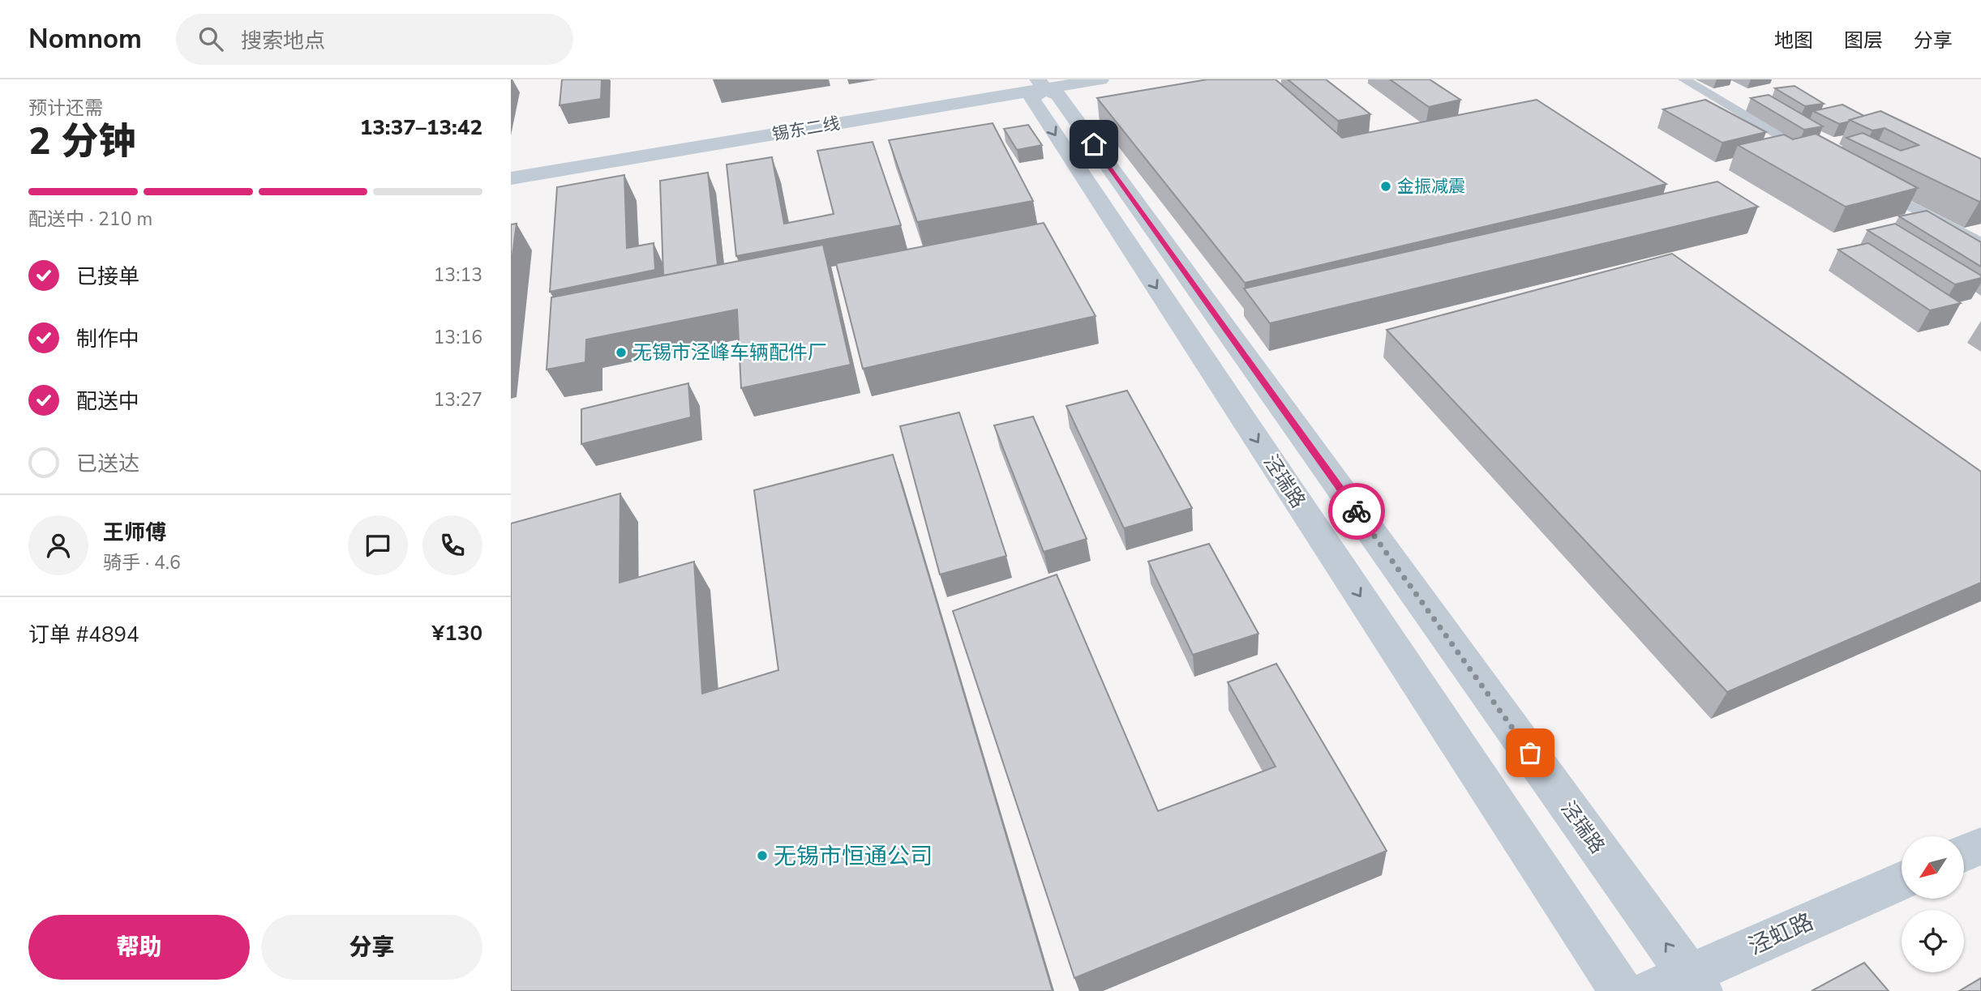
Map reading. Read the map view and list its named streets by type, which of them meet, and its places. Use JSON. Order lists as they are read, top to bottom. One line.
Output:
{"streets":{"street":["锡东二线","泾瑞路","泾虹路"]},"crossings":[["锡东二线","泾瑞路"],["泾瑞路","泾虹路"]],"places":["金振减震","无锡市泾峰车辆配件厂","无锡市恒通公司"],"north":"bottom left","page":{"header":"Nomnom","search":"搜索地点","nav":["地图","图层","分享"],"heading":["2 分钟","预计还需","13:37–13:42"],"panel":["王师傅","骑手 · 4.6","订单 #4894","¥130"],"bar":"配送中 · 210 m","list":[["已接单","13:13"],["制作中","13:16"],["配送中","13:27"],"已送达"],"buttons":["帮助","分享"]}}
